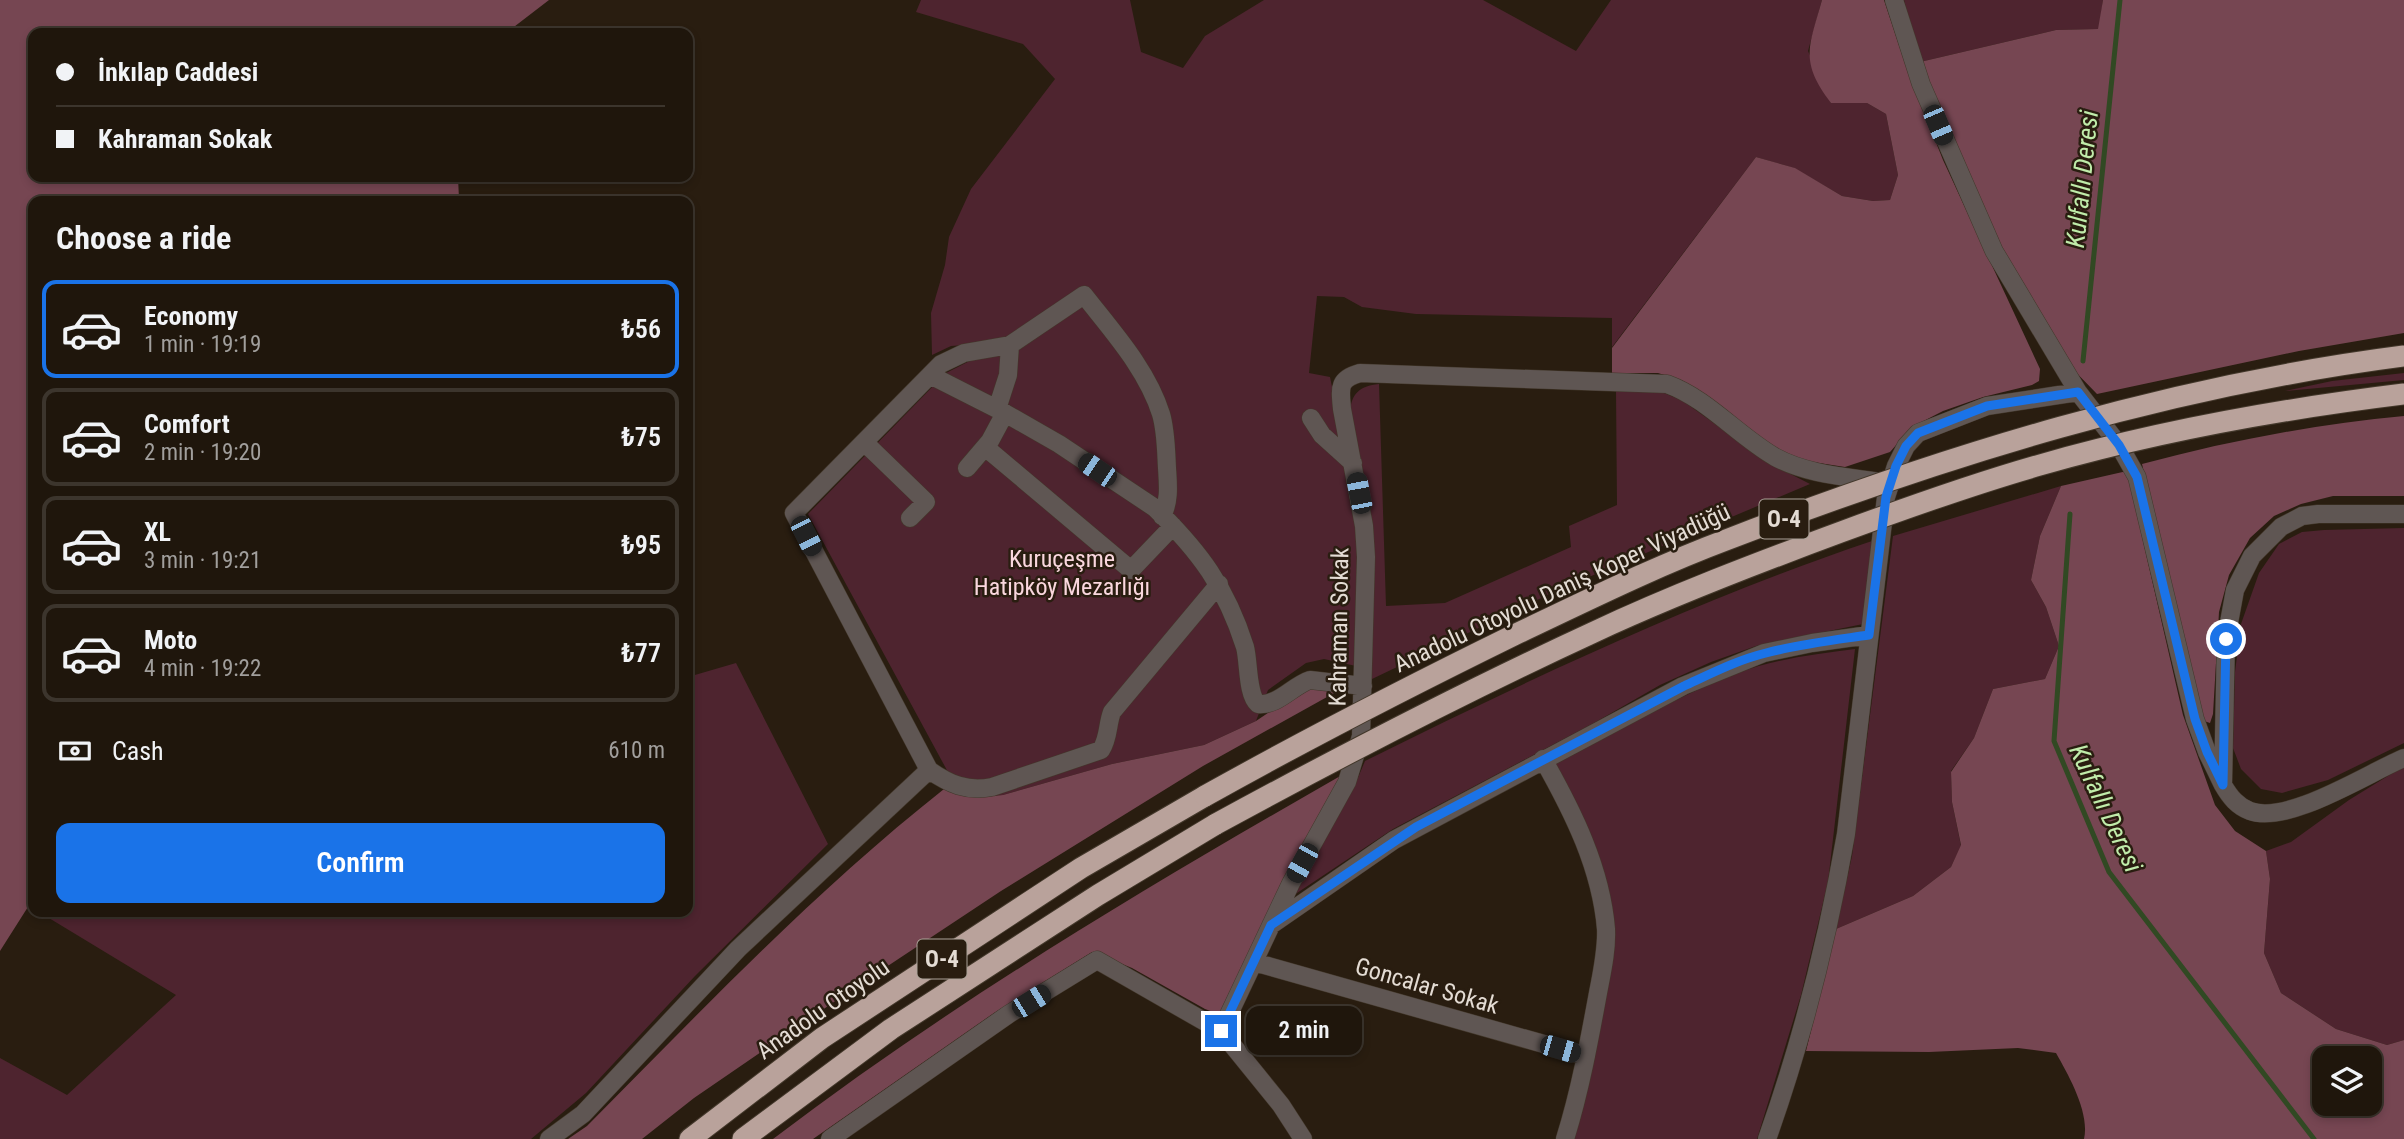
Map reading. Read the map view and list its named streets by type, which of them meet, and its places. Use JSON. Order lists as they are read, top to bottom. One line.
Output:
{"streets":{"highway":["O-4","Anadolu Otoyolu Daniş Koper Viyadüğü","Anadolu Otoyolu"],"street":["Kahraman Sokak","Goncalar Sokak"]},"crossings":[["Anadolu Otoyolu Daniş Koper Viyadüğü","Anadolu Otoyolu"],["Kahraman Sokak","Goncalar Sokak"]],"water":["Kulfallı Deresi"],"parks":["Kuruçeşme Hatipköy Mezarlığı"],"page":{"banner":["İnkılap Caddesi","Kahraman Sokak"],"heading":"Choose a ride","list":[{"name":"Economy","note":"1 min · 19:19","value":"₺56"},{"name":"Comfort","note":"2 min · 19:20","value":"₺75"},{"name":"XL","note":"3 min · 19:21","value":"₺95"},{"name":"Moto","note":"4 min · 19:22","value":"₺77"}],"pay":["Cash","610 m"],"buttons":"Confirm","bubble":"2 min"}}
